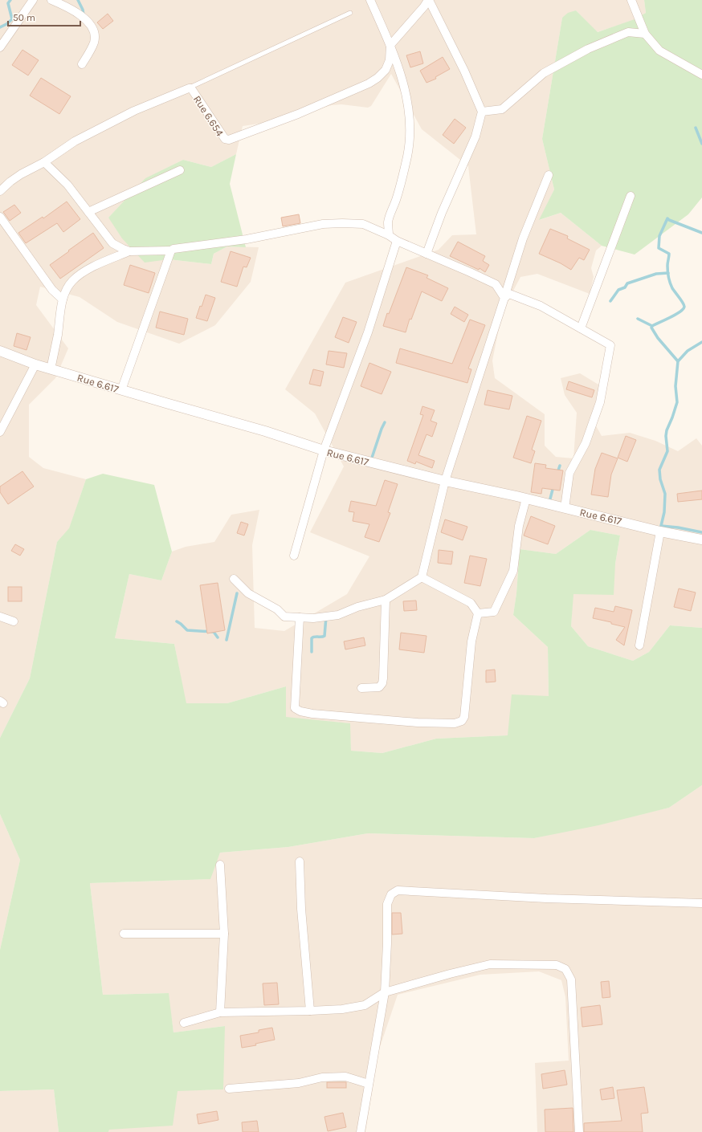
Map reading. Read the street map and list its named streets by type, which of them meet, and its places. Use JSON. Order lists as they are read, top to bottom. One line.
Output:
{"streets":{"street":["Rue 6.654","Rue 6.617"]},"scale_bar":"50 m"}
